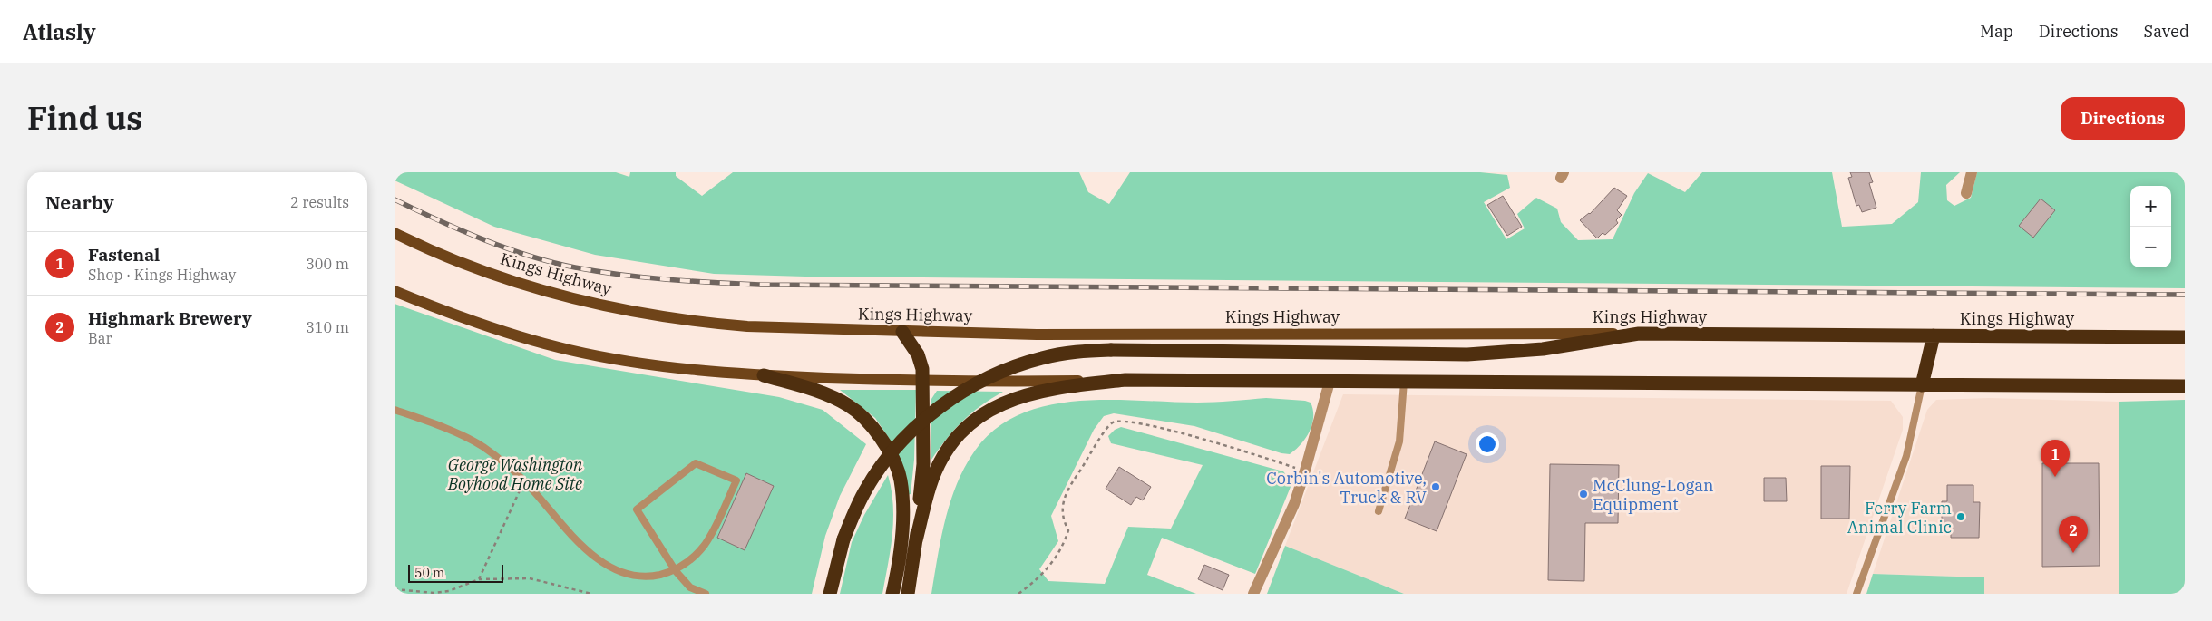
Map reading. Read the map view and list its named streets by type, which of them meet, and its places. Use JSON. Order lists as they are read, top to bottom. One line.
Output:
{"streets":{"highway":["Kings Highway"]},"parks":["George Washington Boyhood Home Site"],"places":["Corbin's Automotive, Truck & RV","McClung-Logan Equipment","Ferry Farm Animal Clinic"],"scale_bar":"50 m","page":{"header":"Atlasly","nav":["Map","Directions","Saved"],"title":"Find us","buttons":"Directions","heading":["Nearby","2 results"],"map_buttons":["+","−"],"list":[{"mark":"1","name":"Fastenal","note":"Shop · Kings Highway","value":"300 m"},{"mark":"2","name":"Highmark Brewery","note":"Bar","value":"310 m"}],"pins":["1","2"],"scale":"50 m"}}
